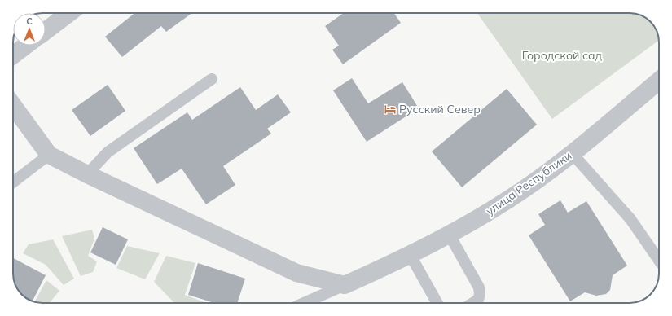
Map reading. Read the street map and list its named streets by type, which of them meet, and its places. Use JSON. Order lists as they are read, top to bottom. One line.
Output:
{"streets":{"street":["улица Республики"]},"parks":["Городской сад"],"places":{"hotel":["Русский Север"]},"north":"top"}
